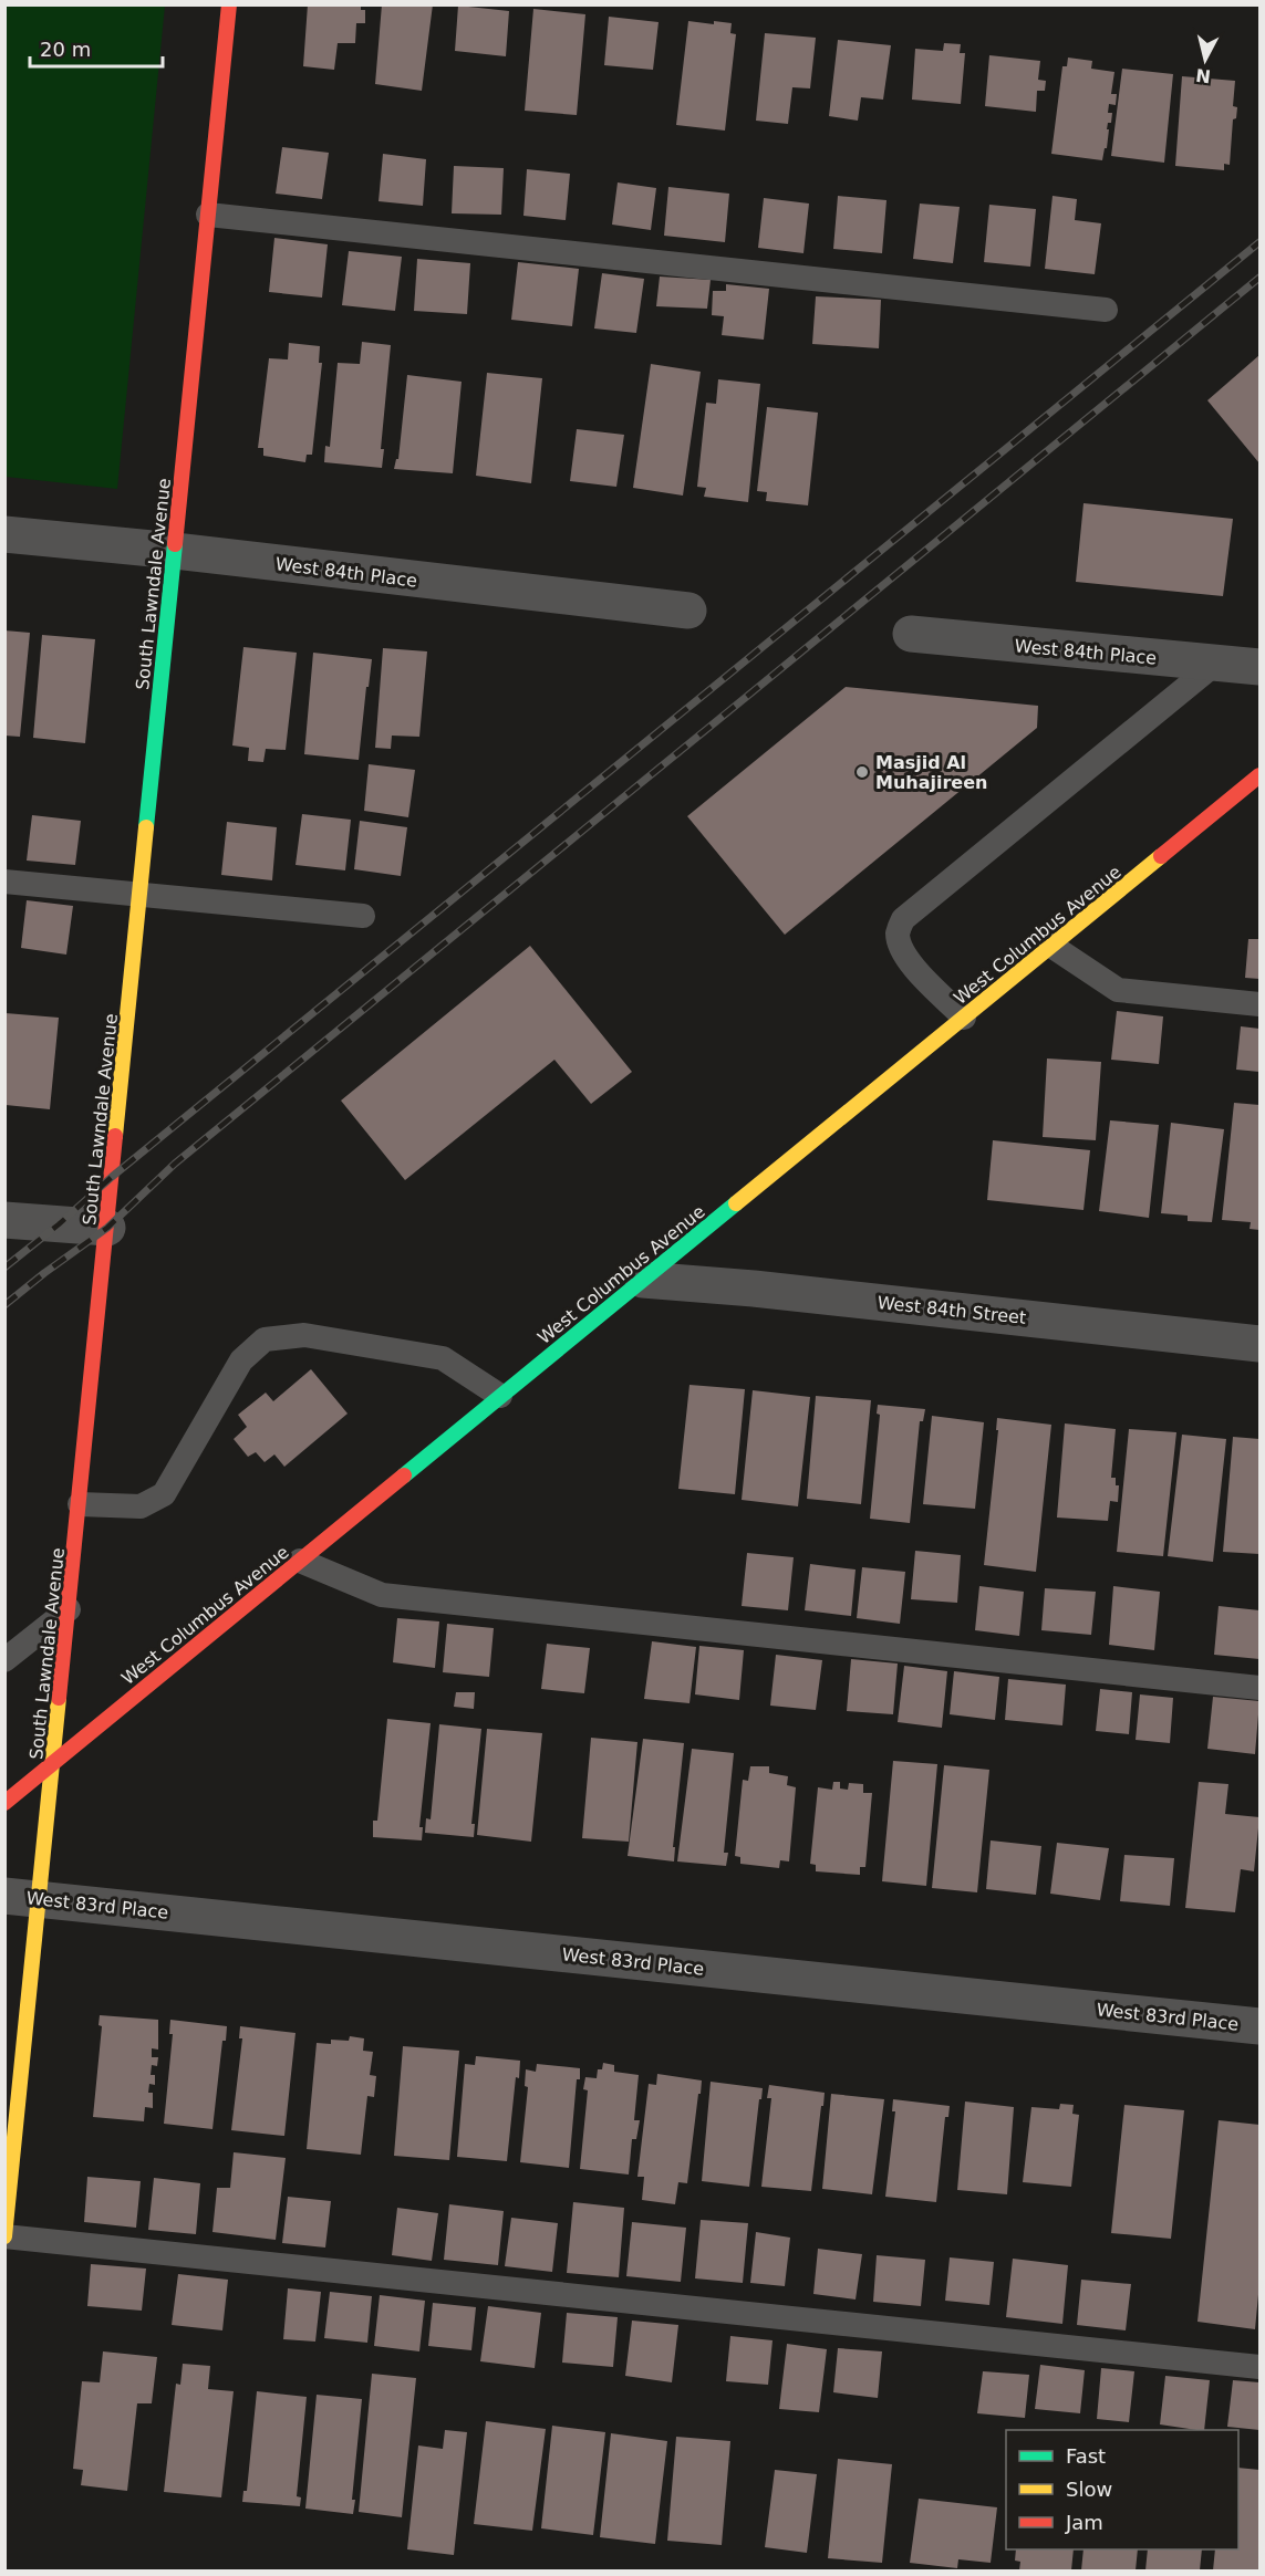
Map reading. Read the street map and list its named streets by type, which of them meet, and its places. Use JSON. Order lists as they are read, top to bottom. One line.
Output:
{"streets":{"street":["West 84th Place","South Lawndale Avenue","West Columbus Avenue","West 84th Street","West 83rd Place"]},"crossings":[["West 84th Place","South Lawndale Avenue"],["South Lawndale Avenue","West Columbus Avenue"],["South Lawndale Avenue","West 83rd Place"],["West Columbus Avenue","West 84th Street"]],"places":["Masjid Al Muhajireen"],"legend":["Fast","Slow","Jam"],"scale_bar":"20 m","north":"bottom"}
